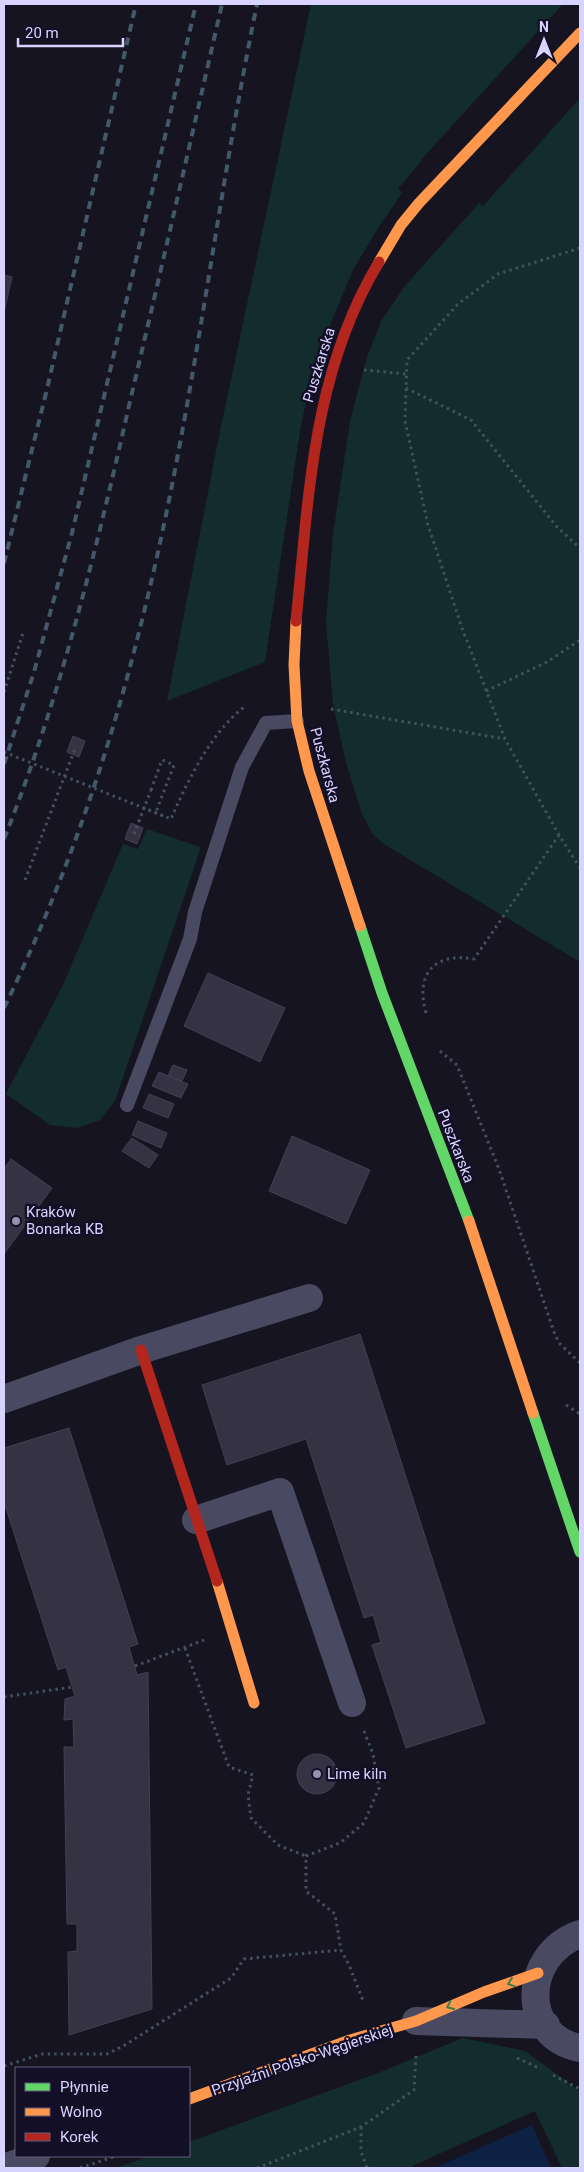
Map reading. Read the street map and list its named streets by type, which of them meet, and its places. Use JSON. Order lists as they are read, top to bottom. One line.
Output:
{"streets":{"street":["Puszkarska","Przyjaźni Polsko-Węgierskiej"]},"places":["Kraków Bonarka KB","Lime kiln"],"legend":["Płynnie","Wolno","Korek"],"scale_bar":"20 m","north":"top"}
